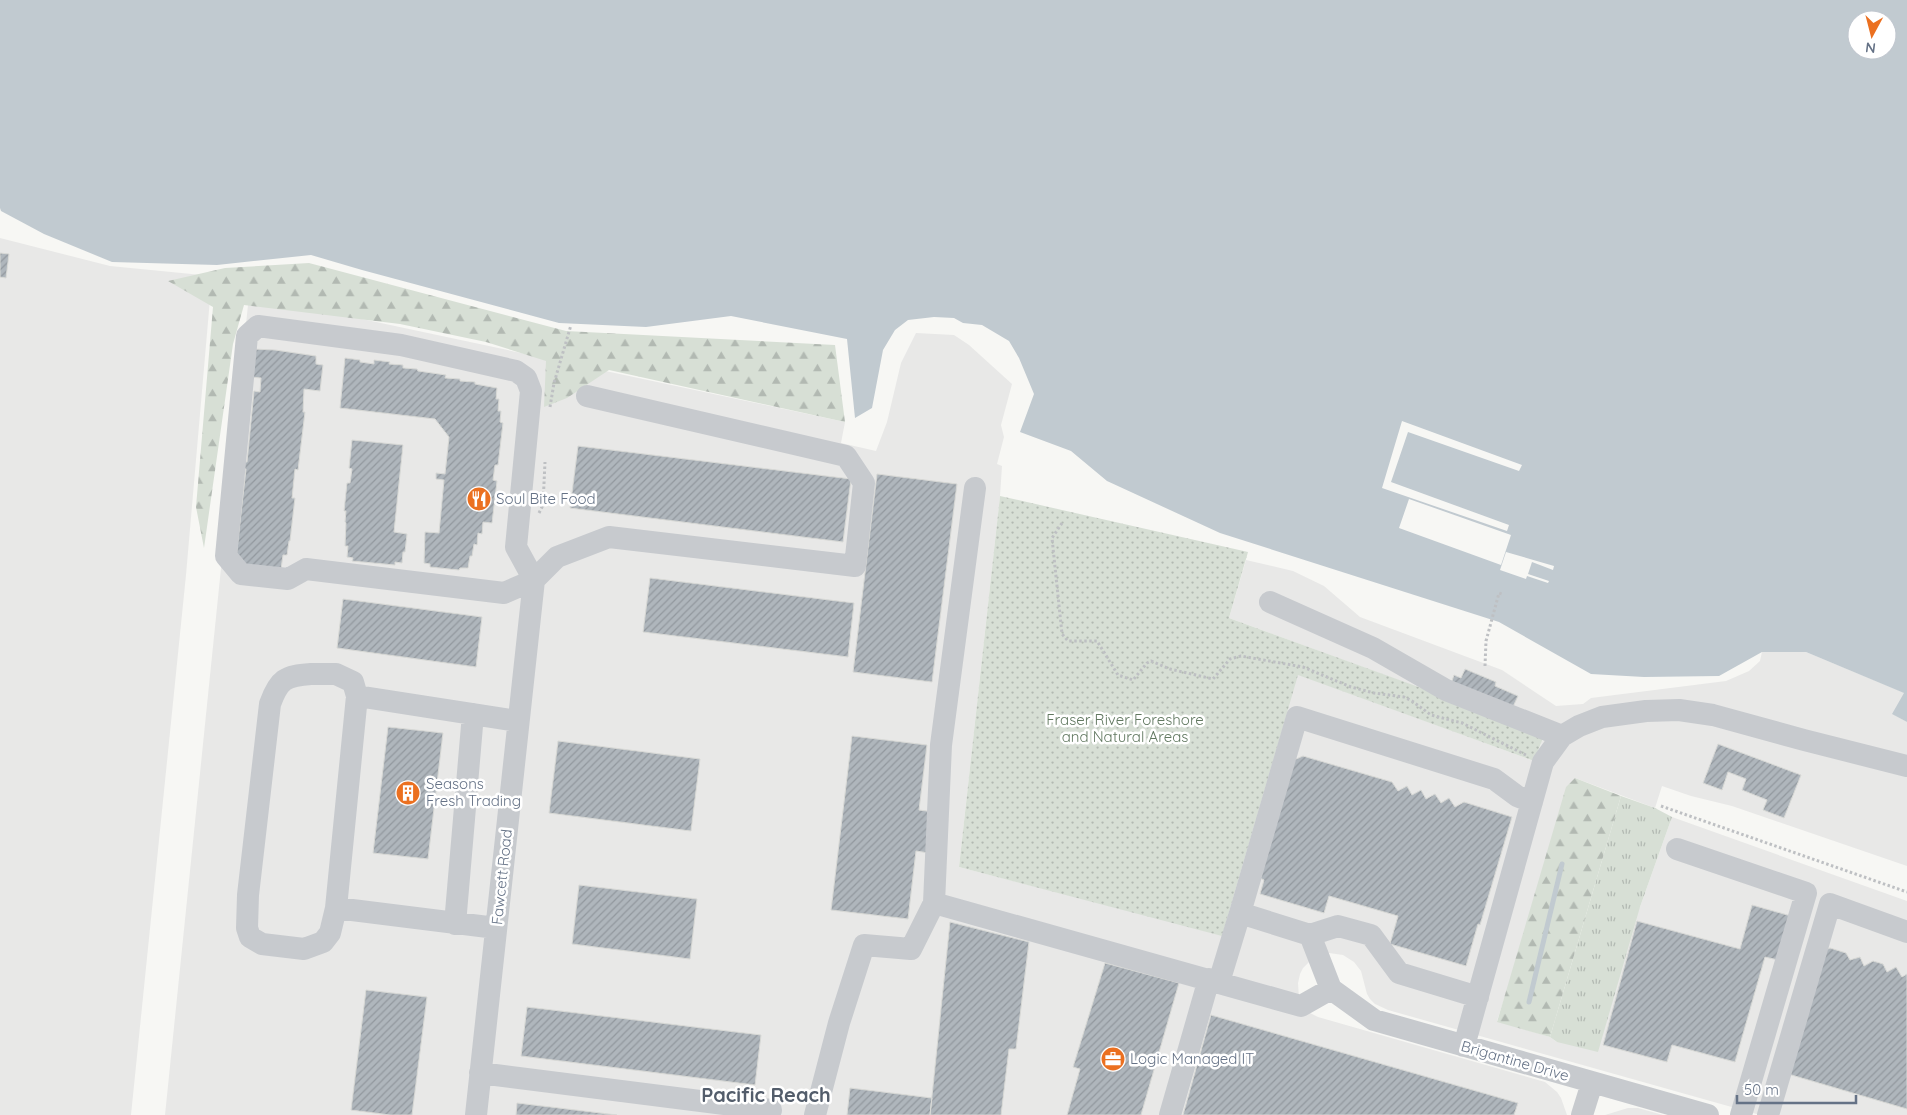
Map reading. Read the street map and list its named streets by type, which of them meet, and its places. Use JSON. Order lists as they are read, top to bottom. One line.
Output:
{"streets":{"street":["Fawcett Road","Brigantine Drive"]},"districts":["Pacific Reach"],"parks":["Fraser River Foreshore and Natural Areas"],"places":{"restaurant":["Soul Bite Food"],"building":["Seasons Fresh Trading"],"office":["Logic Managed IT"]},"scale_bar":"50 m","north":"bottom"}
